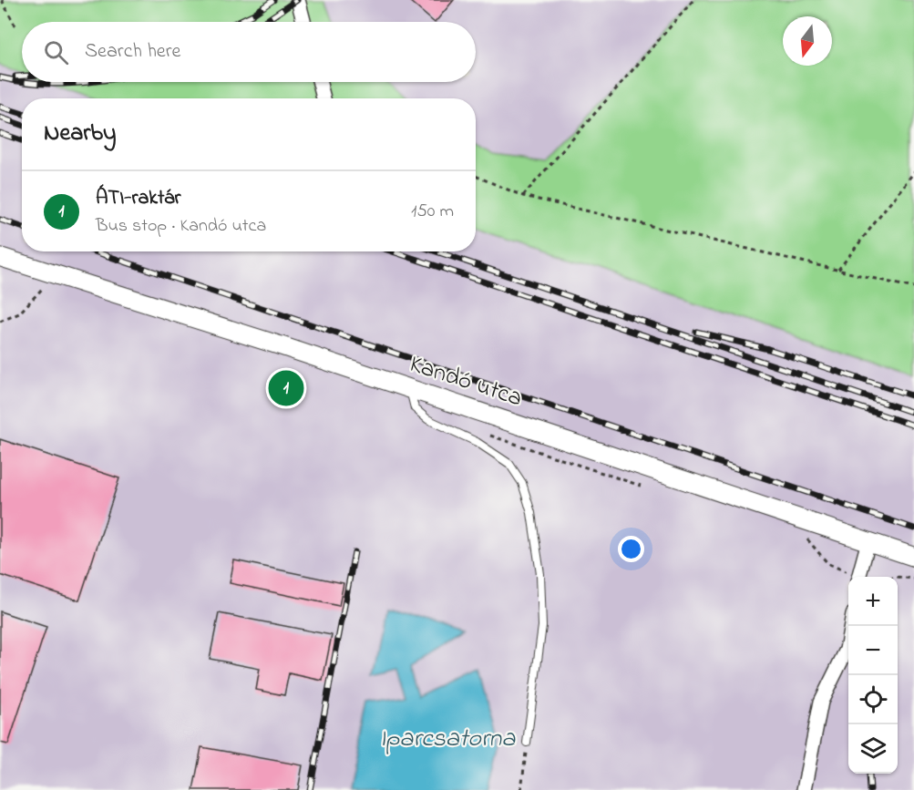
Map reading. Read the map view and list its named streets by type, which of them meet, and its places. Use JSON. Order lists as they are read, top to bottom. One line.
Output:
{"streets":{"street":["Kandó utca"]},"water":["Iparcsatorna"],"north":"bottom","page":{"search":"Search here","heading":"Nearby","list":[{"mark":"1","name":"ÁTI-raktár","note":"Bus stop · Kandó utca","value":"150 m"}],"pins":"1","map_buttons":["+","−"]}}
